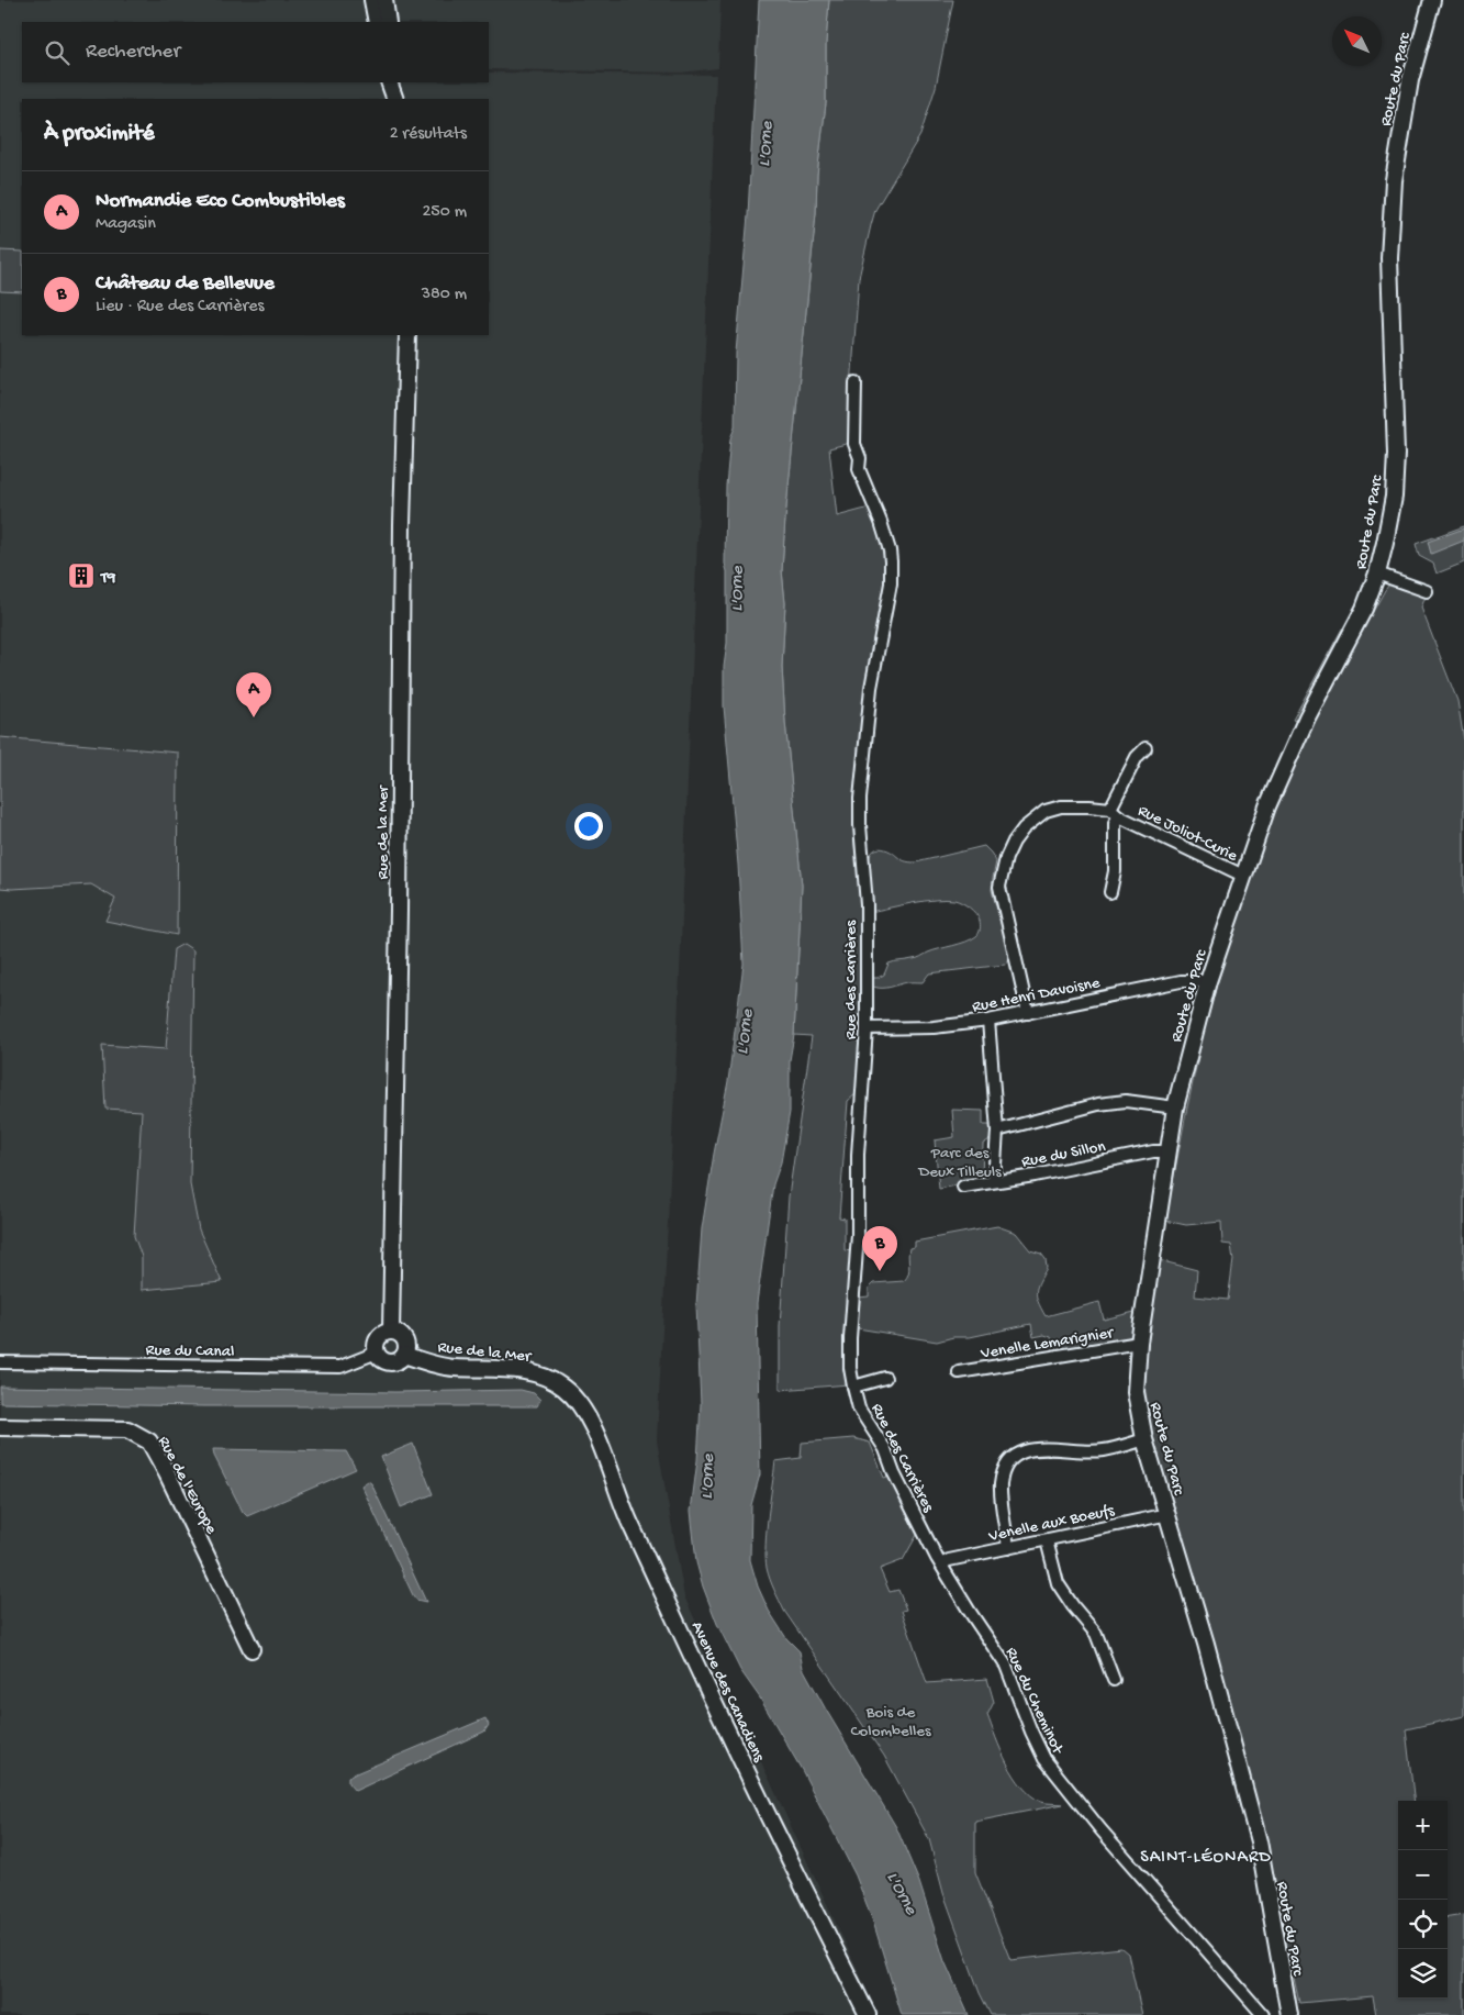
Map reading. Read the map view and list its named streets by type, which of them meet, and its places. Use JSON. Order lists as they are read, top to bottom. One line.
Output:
{"streets":{"street":["Route du Parc","Rue Joliot-Curie","Rue de la Mer","Rue des Carrières","Rue Henri Davoisne","Rue du Sillon","Venelle Lemarignier","Rue du Canal","Rue de l'Europe","Venelle aux Boeufs","Avenue des Canadiens","Rue du Cheminot"]},"crossings":[["Route du Parc","Rue Joliot-Curie"],["Route du Parc","Rue Henri Davoisne"],["Route du Parc","Rue du Sillon"],["Route du Parc","Venelle Lemarignier"],["Route du Parc","Venelle aux Boeufs"],["Rue de la Mer","Rue du Canal"],["Rue de la Mer","Avenue des Canadiens"],["Rue des Carrières","Rue Henri Davoisne"],["Rue des Carrières","Venelle aux Boeufs"],["Rue des Carrières","Rue du Cheminot"],["Venelle aux Boeufs","Rue du Cheminot"]],"districts":["SAINT-LÉONARD"],"water":["L'Orne"],"parks":["Parc des Deux Tilleuls","Bois de Colombelles"],"places":{"building":["T9"]},"north":"top left","page":{"search":"Rechercher","heading":["À proximité","2 résultats"],"list":[{"mark":"A","name":"Normandie Eco Combustibles","note":"Magasin","value":"250 m"},{"mark":"B","name":"Château de Bellevue","note":"Lieu · Rue des Carrières","value":"380 m"}],"pins":["A","B"],"map_buttons":["+","−"]}}
